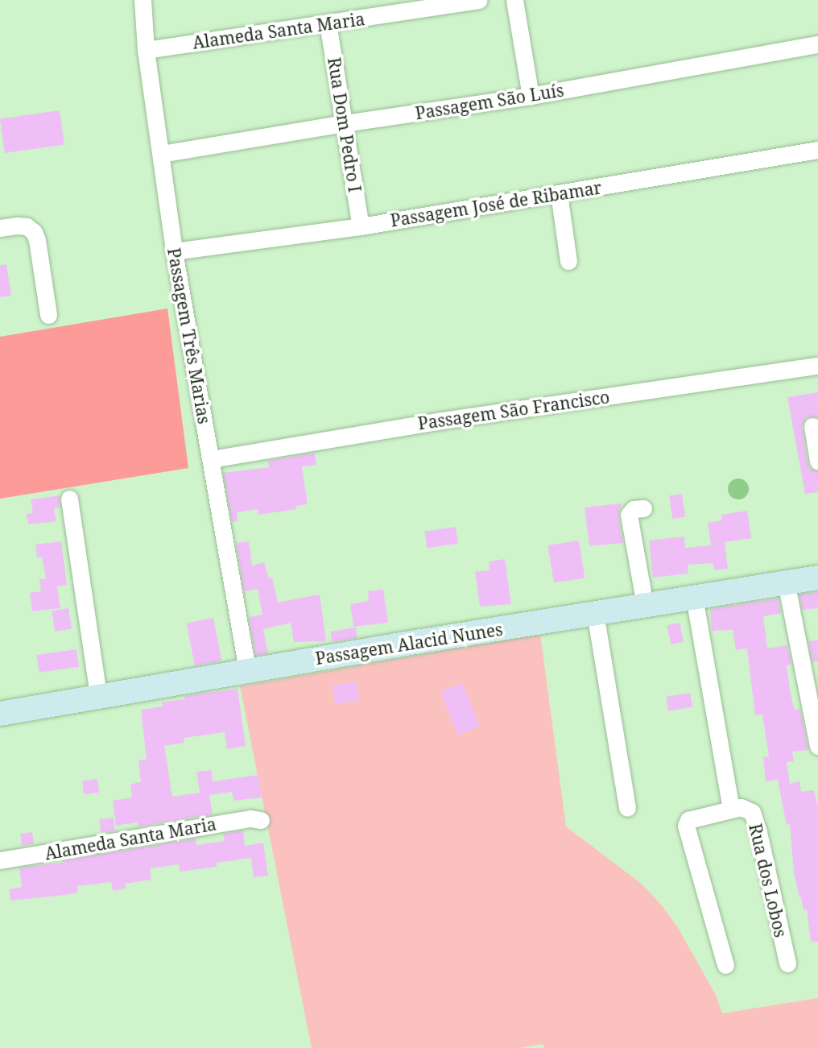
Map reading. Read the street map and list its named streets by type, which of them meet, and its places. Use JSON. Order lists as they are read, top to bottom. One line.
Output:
{"streets":{"main road":["Passagem Alacid Nunes"],"street":["Alameda Santa Maria","Passagem São Luís","Rua Dom Pedro I","Passagem José de Ribamar","Passagem Três Marias","Passagem São Francisco","Rua dos Lobos"]},"crossings":[["Alameda Santa Maria","Rua Dom Pedro I"],["Alameda Santa Maria","Passagem Três Marias"],["Passagem São Luís","Rua Dom Pedro I"],["Passagem São Luís","Passagem Três Marias"],["Rua Dom Pedro I","Passagem José de Ribamar"],["Passagem José de Ribamar","Passagem Três Marias"],["Passagem Três Marias","Passagem São Francisco"],["Passagem Três Marias","Passagem Alacid Nunes"]]}
